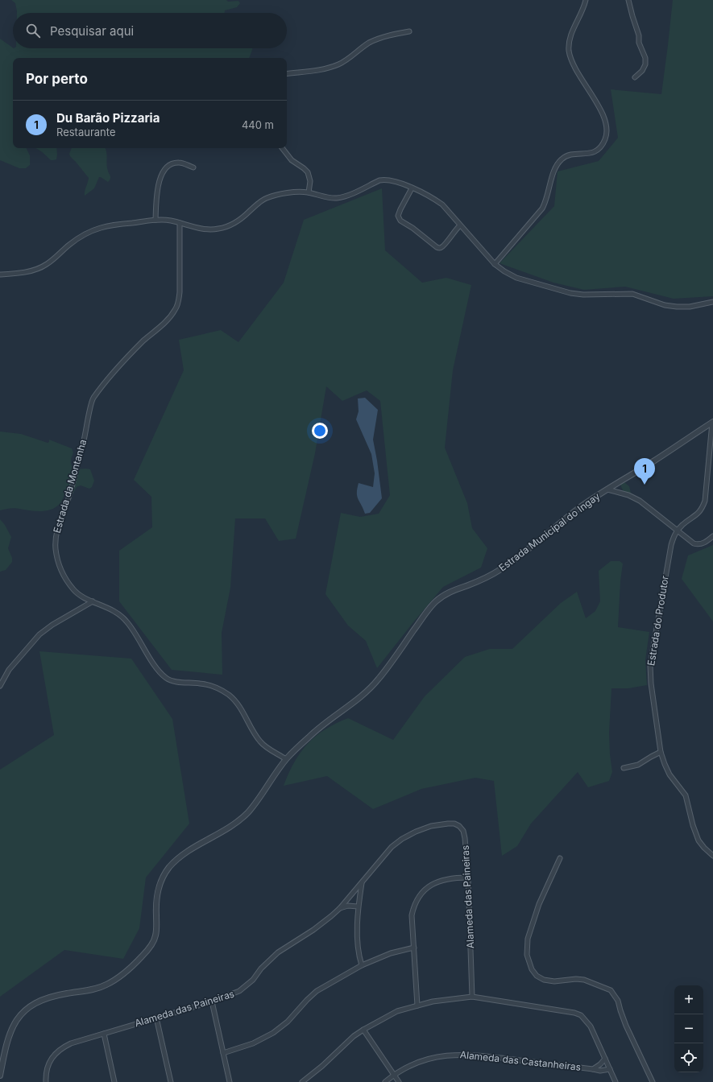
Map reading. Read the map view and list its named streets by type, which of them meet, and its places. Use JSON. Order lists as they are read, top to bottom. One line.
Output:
{"streets":{"street":["Estrada da Montanha","Estrada Municipal do Ingay","Estrada do Produtor","Alameda das Paineiras","Alameda das Castanheiras"]},"crossings":[["Estrada da Montanha","Estrada Municipal do Ingay"],["Estrada Municipal do Ingay","Estrada do Produtor"]],"page":{"search":"Pesquisar aqui","heading":"Por perto","list":[{"mark":"1","name":"Du Barão Pizzaria","note":"Restaurante","value":"440 m"}],"pins":"1","map_buttons":["+","−"]}}
